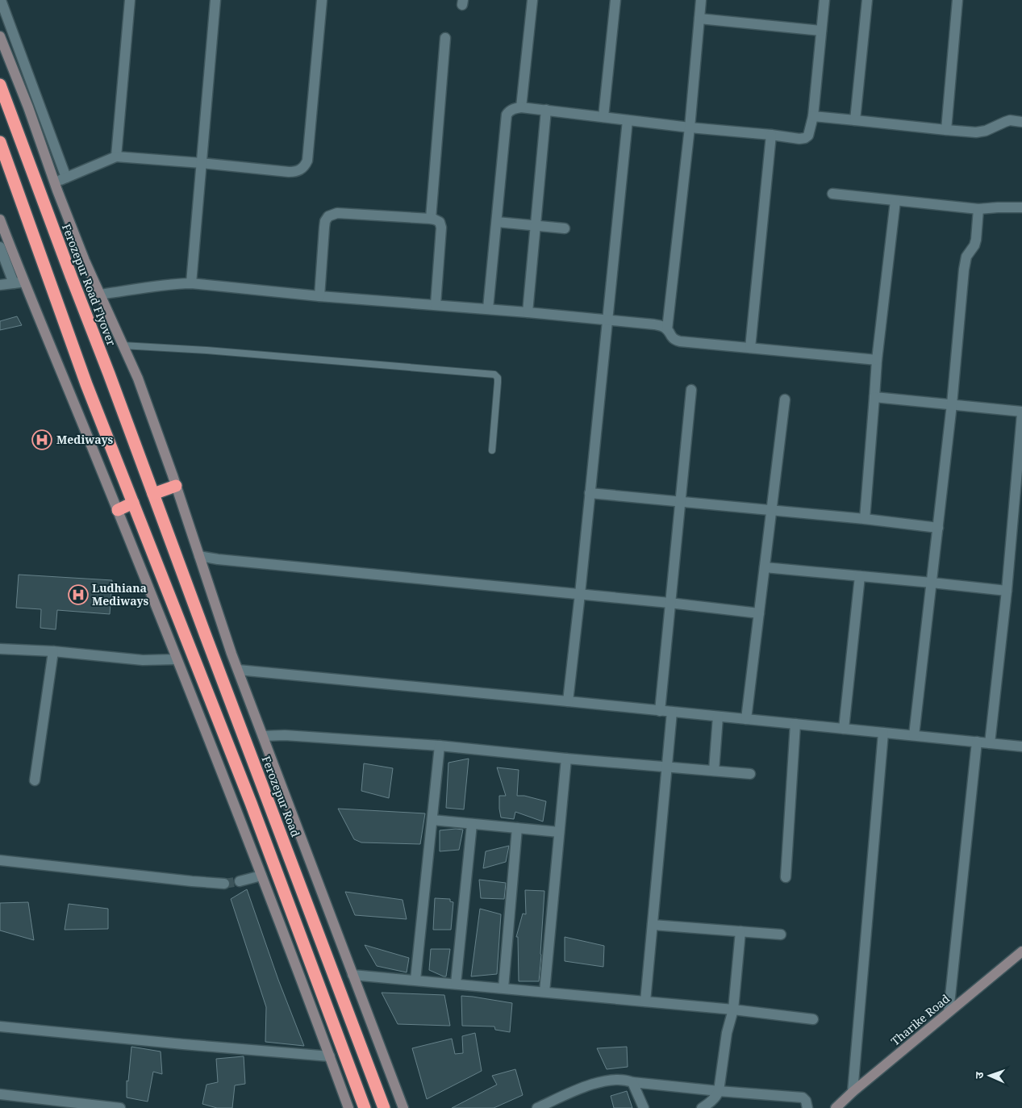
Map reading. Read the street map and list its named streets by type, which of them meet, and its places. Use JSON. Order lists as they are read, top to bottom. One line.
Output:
{"streets":{"highway":["Ferozepur Road Flyover","Ferozepur Road"],"main road":["Tharike Road"]},"crossings":[["Ferozepur Road Flyover","Ferozepur Road"]],"places":{"hospital":["Mediways","Ludhiana Mediways"]},"north":"left"}
